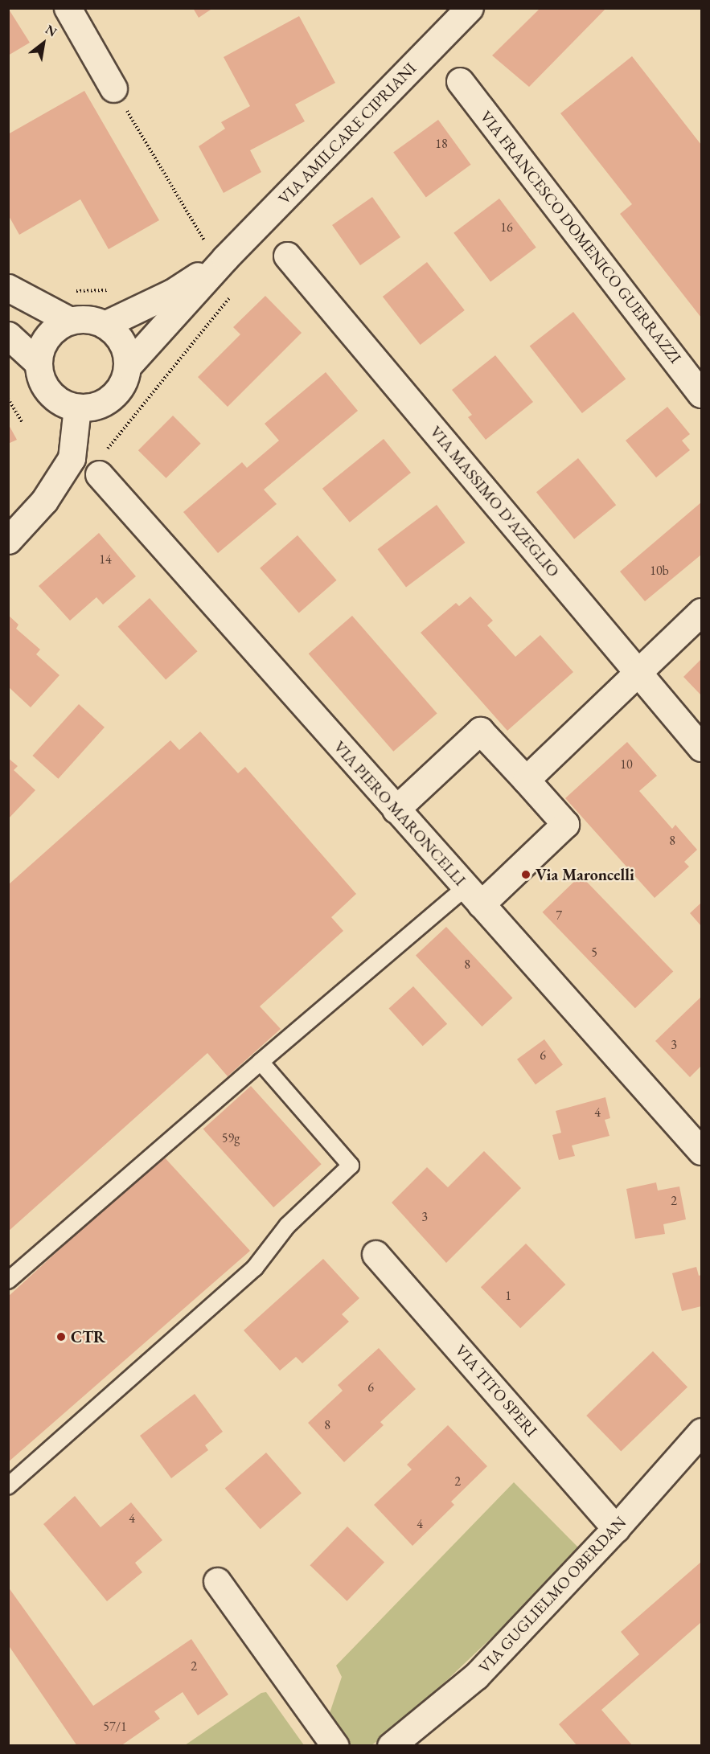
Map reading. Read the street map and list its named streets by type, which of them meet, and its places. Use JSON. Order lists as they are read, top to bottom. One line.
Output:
{"streets":{"street":["VIA AMILCARE CIPRIANI","VIA FRANCESCO DOMENICO GUERRAZZI","VIA MASSIMO D'AZEGLIO","VIA PIERO MARONCELLI","VIA TITO SPERI","VIA GUGLIELMO OBERDAN"]},"crossings":[["VIA TITO SPERI","VIA GUGLIELMO OBERDAN"]],"places":["Via Maroncelli","CTR"],"house_numbers":["18","16","14","10b","10","8","7","5","8","3","6","4","59g","2","3","1","6","8","2","4","4","2","57/1"],"north":"top right"}
